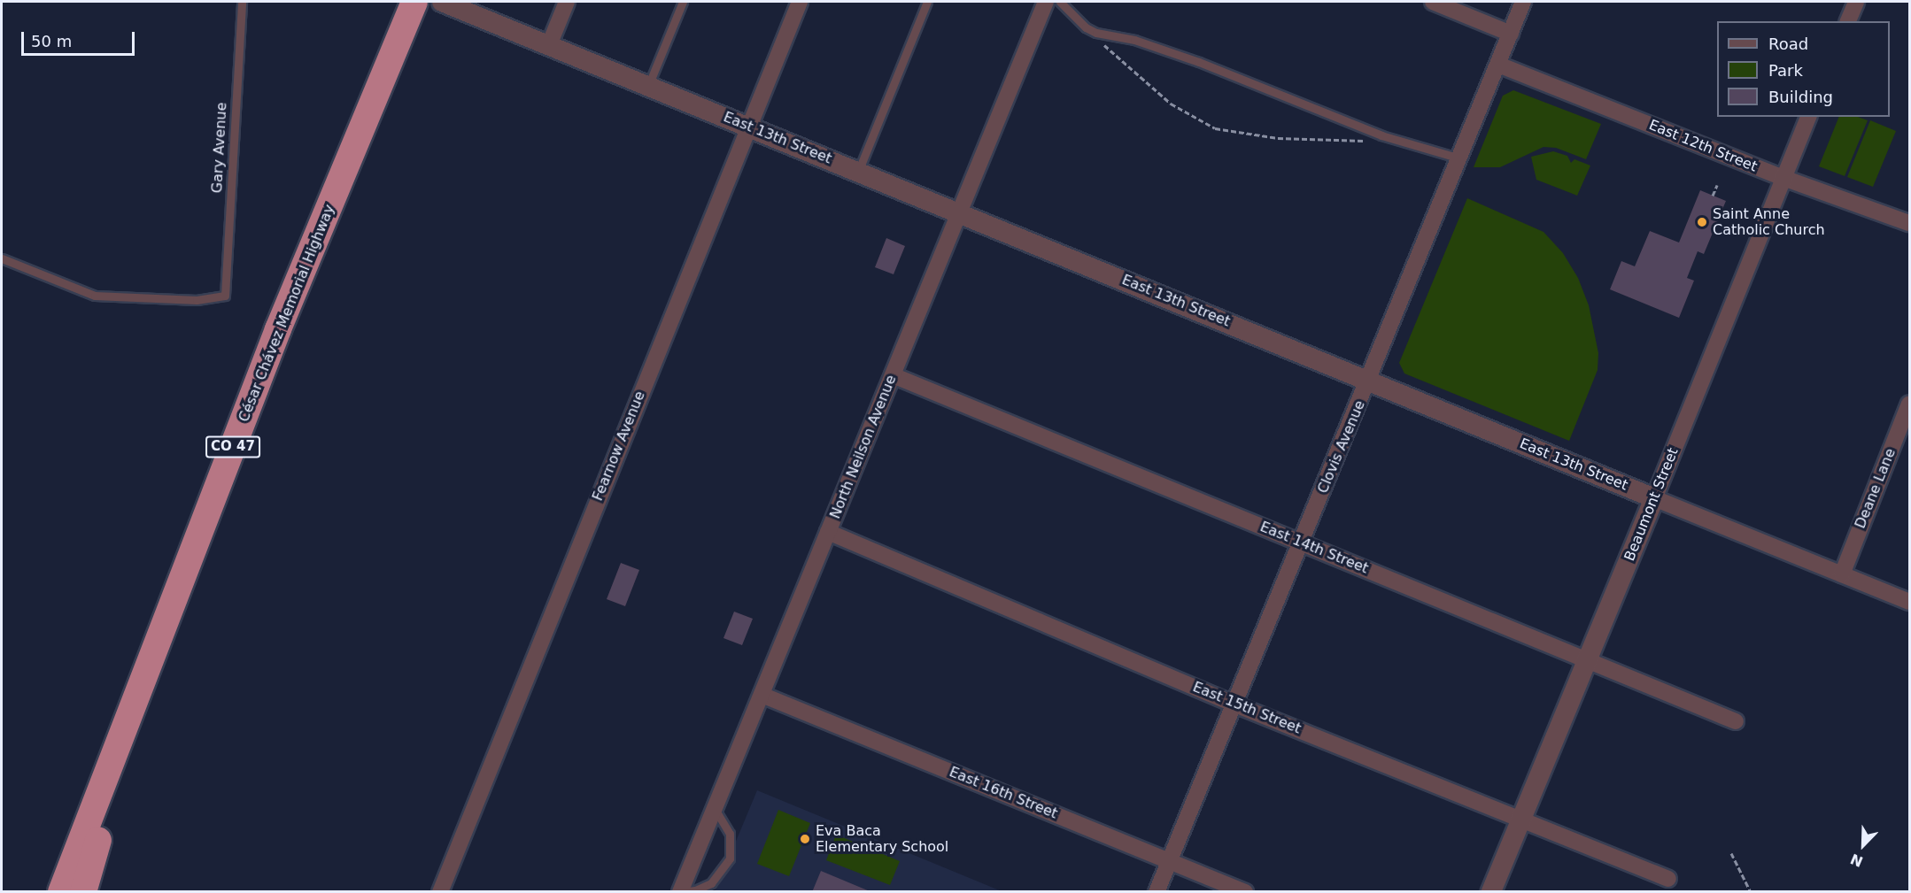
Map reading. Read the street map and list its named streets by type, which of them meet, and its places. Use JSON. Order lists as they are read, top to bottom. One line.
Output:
{"streets":{"highway":["César Chávez Memorial Highway","CO 47"],"street":["East 13th Street","East 12th Street","Fearnow Avenue","North Neilson Avenue","Clovis Avenue","Deane Lane","Beaumont Street","East 14th Street","East 15th Street","East 16th Street"],"lane":["Gary Avenue"]},"crossings":[["East 13th Street","Fearnow Avenue"],["East 13th Street","North Neilson Avenue"],["East 13th Street","Clovis Avenue"],["East 13th Street","Deane Lane"],["East 13th Street","Beaumont Street"],["East 12th Street","Clovis Avenue"],["East 12th Street","Beaumont Street"],["North Neilson Avenue","East 14th Street"],["North Neilson Avenue","East 15th Street"],["North Neilson Avenue","East 16th Street"],["Clovis Avenue","East 14th Street"],["Clovis Avenue","East 15th Street"],["Clovis Avenue","East 16th Street"],["Beaumont Street","East 14th Street"],["Beaumont Street","East 15th Street"]],"places":["Saint Anne Catholic Church","Eva Baca Elementary School"],"legend":["Road","Park","Building"],"scale_bar":"50 m","north":"bottom left"}
